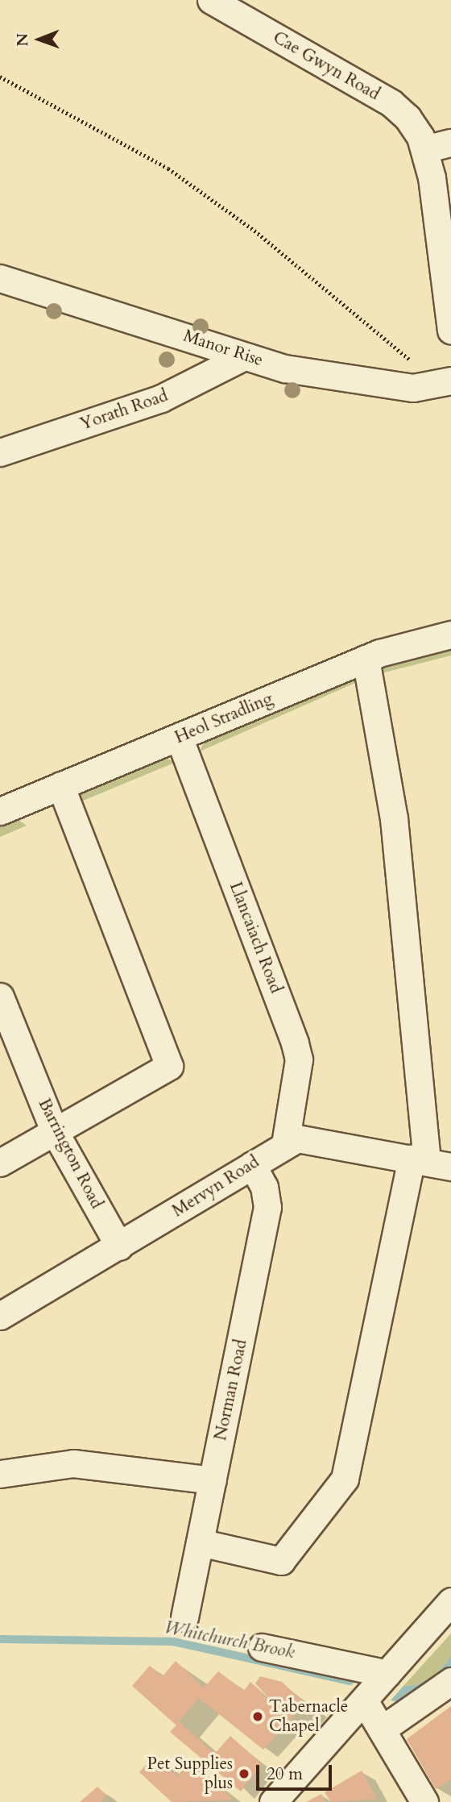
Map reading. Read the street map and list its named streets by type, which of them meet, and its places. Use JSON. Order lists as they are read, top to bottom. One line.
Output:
{"streets":{"street":["Cae Gwyn Road","Manor Rise","Yorath Road","Heol Stradling","Llancaiach Road","Barrington Road","Mervyn Road","Norman Road"]},"crossings":[["Manor Rise","Yorath Road"],["Heol Stradling","Llancaiach Road"],["Llancaiach Road","Mervyn Road"],["Barrington Road","Mervyn Road"],["Mervyn Road","Norman Road"]],"water":["Whitchurch Brook"],"places":["Tabernacle Chapel","Pet Supplies plus"],"scale_bar":"20 m","north":"left"}
